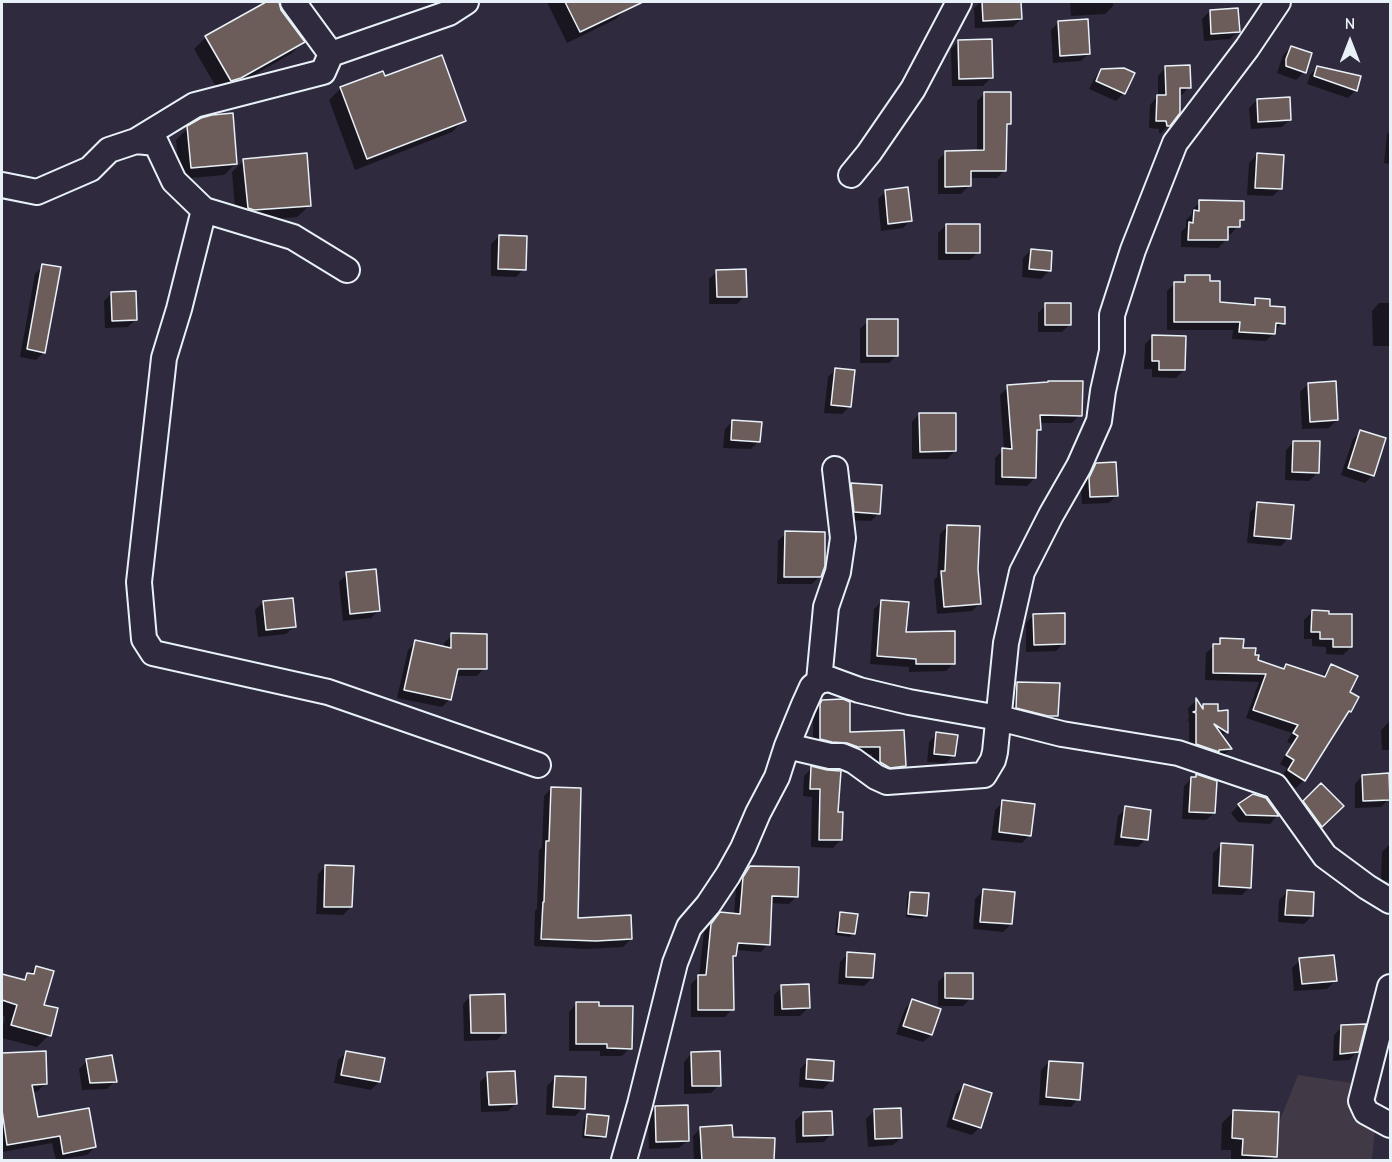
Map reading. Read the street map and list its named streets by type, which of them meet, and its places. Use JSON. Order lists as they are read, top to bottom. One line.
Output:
{"north":"top"}
